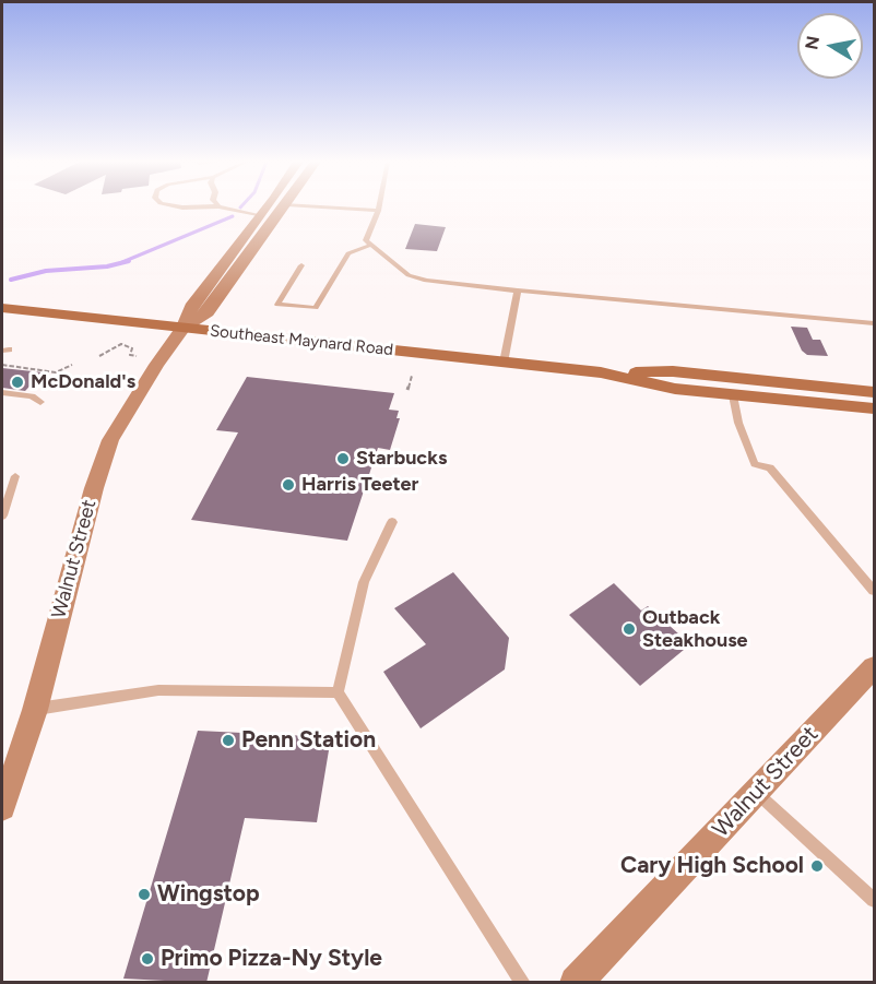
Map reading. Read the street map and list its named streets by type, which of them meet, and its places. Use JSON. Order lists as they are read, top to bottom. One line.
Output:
{"streets":{"main road":["Southeast Maynard Road","Walnut Street"]},"crossings":[["Southeast Maynard Road","Walnut Street"]],"places":["McDonald's","Starbucks","Harris Teeter","Outback Steakhouse","Penn Station","Cary High School","Wingstop","Primo Pizza-Ny Style"],"north":"left"}
